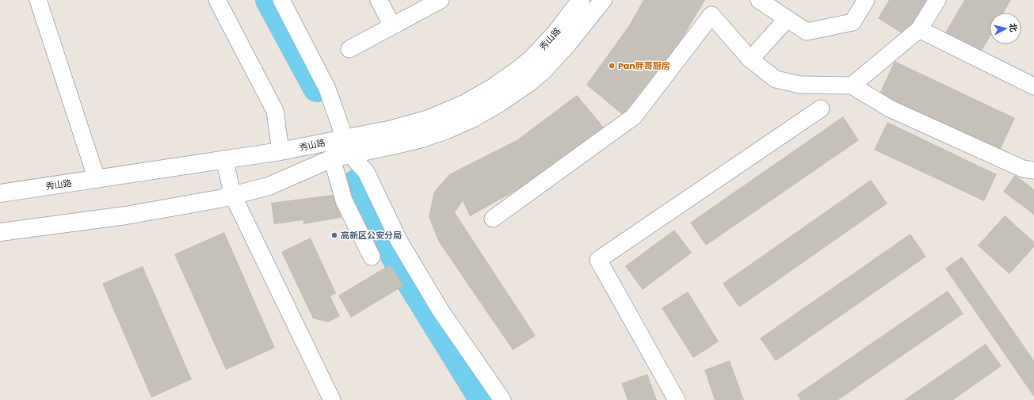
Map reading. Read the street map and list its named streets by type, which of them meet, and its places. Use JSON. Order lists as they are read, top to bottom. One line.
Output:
{"streets":{"street":["秀山路"]},"places":["Pan胖哥厨房","高新区公安分局"],"north":"right"}
